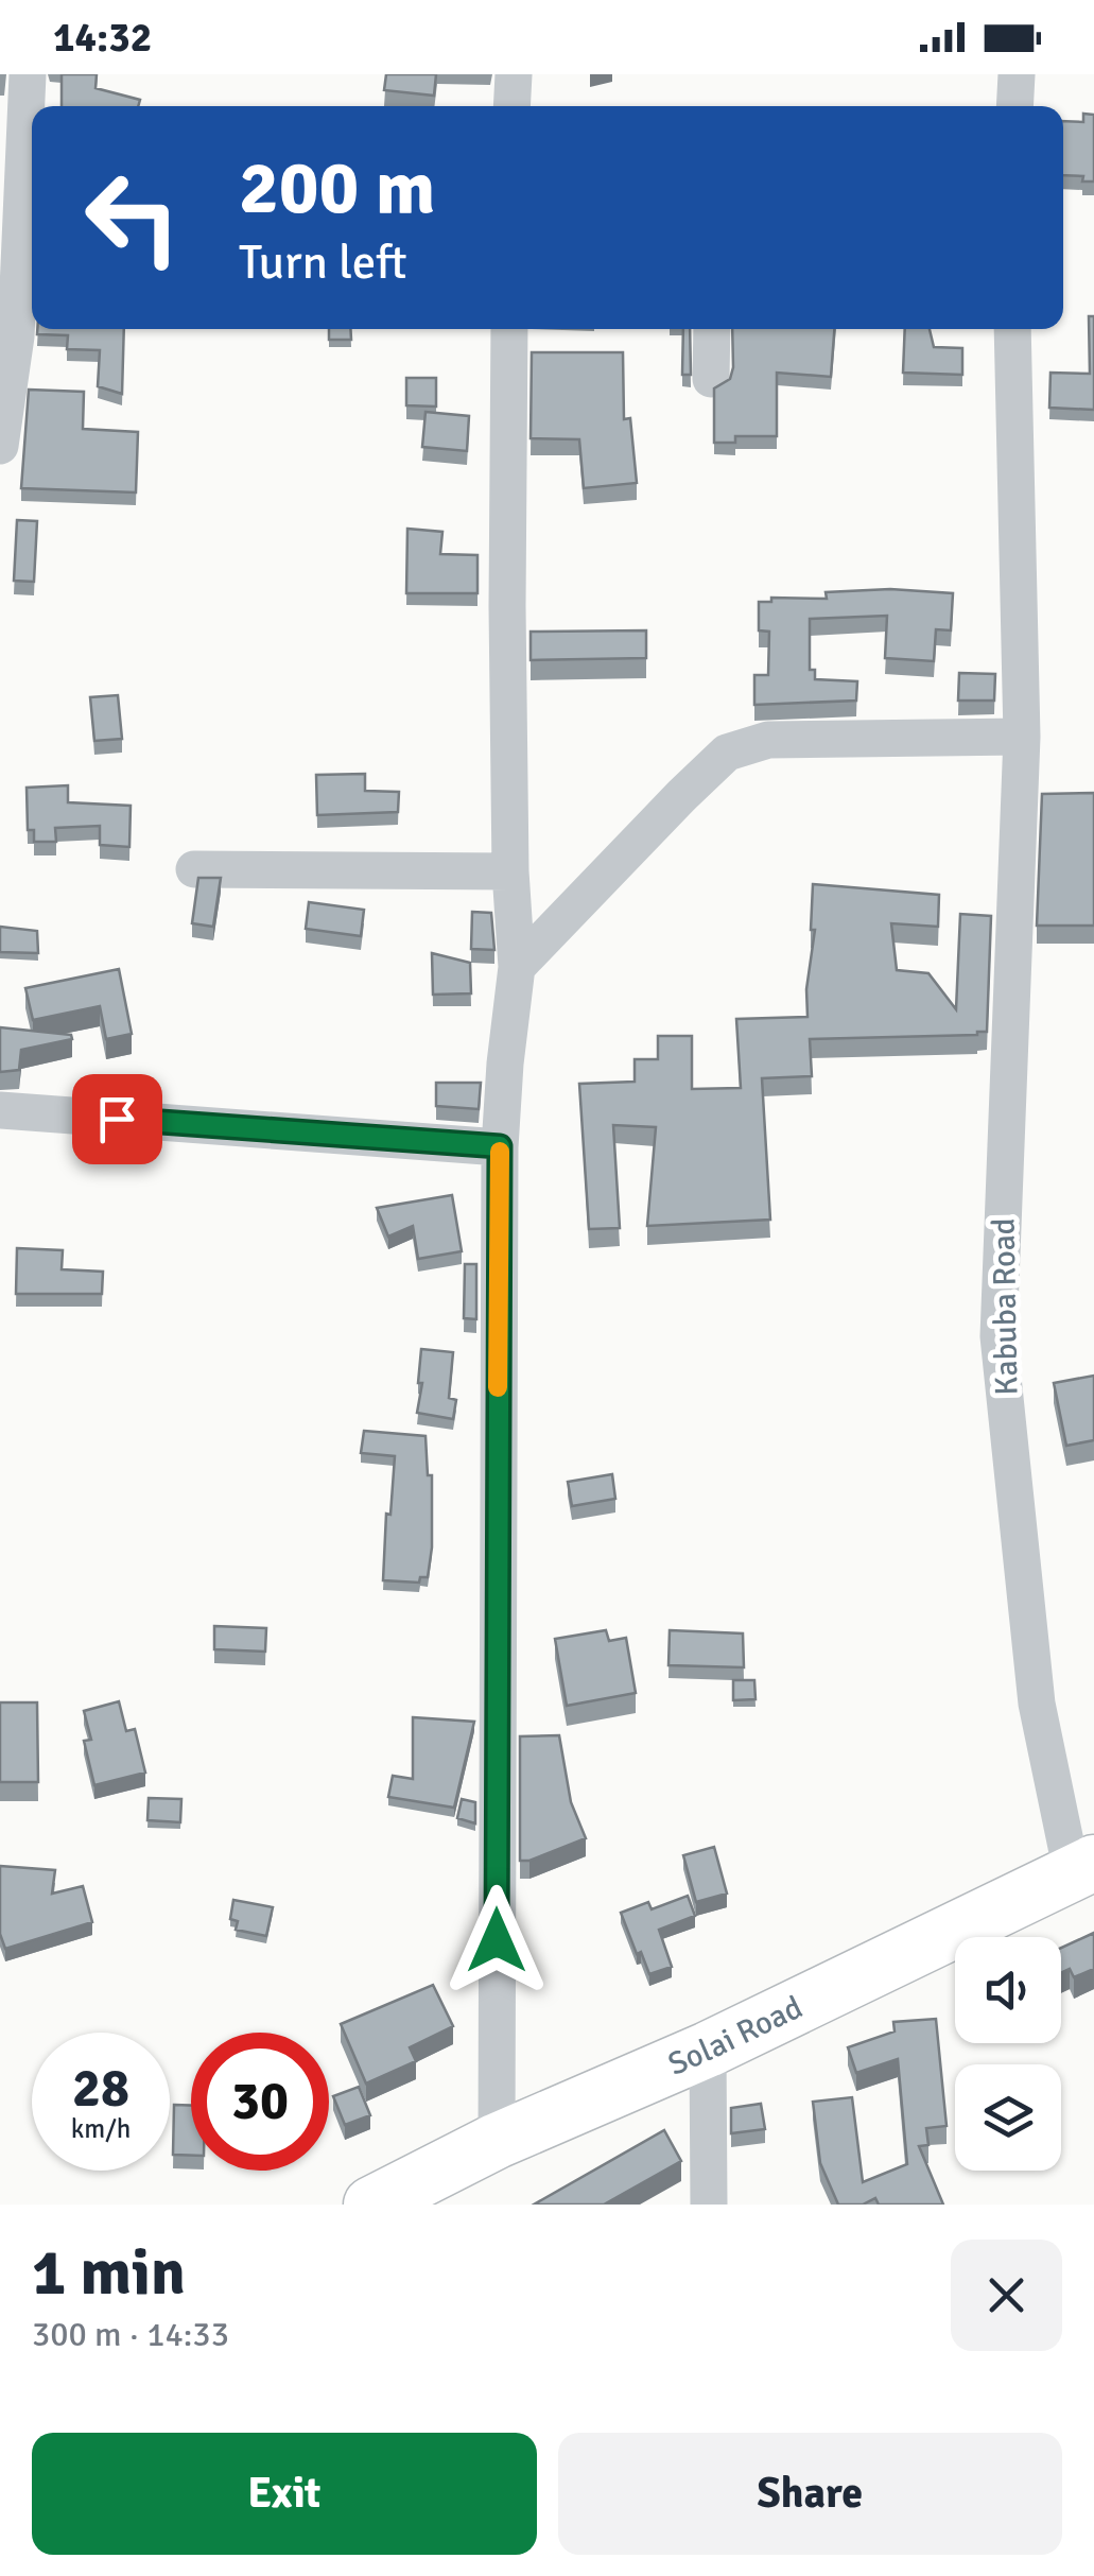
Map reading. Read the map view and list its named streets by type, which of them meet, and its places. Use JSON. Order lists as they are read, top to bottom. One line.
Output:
{"streets":{"highway":["Solai Road"],"street":["Kabuba Road"]},"crossings":[["Kabuba Road","Solai Road"]],"page":{"status":"14:32","turn":["200 m","Turn left"],"speed":"28 km/h","limit":"30","heading":["1 min","300 m · 14:33"],"buttons":["Exit","Share"]}}
